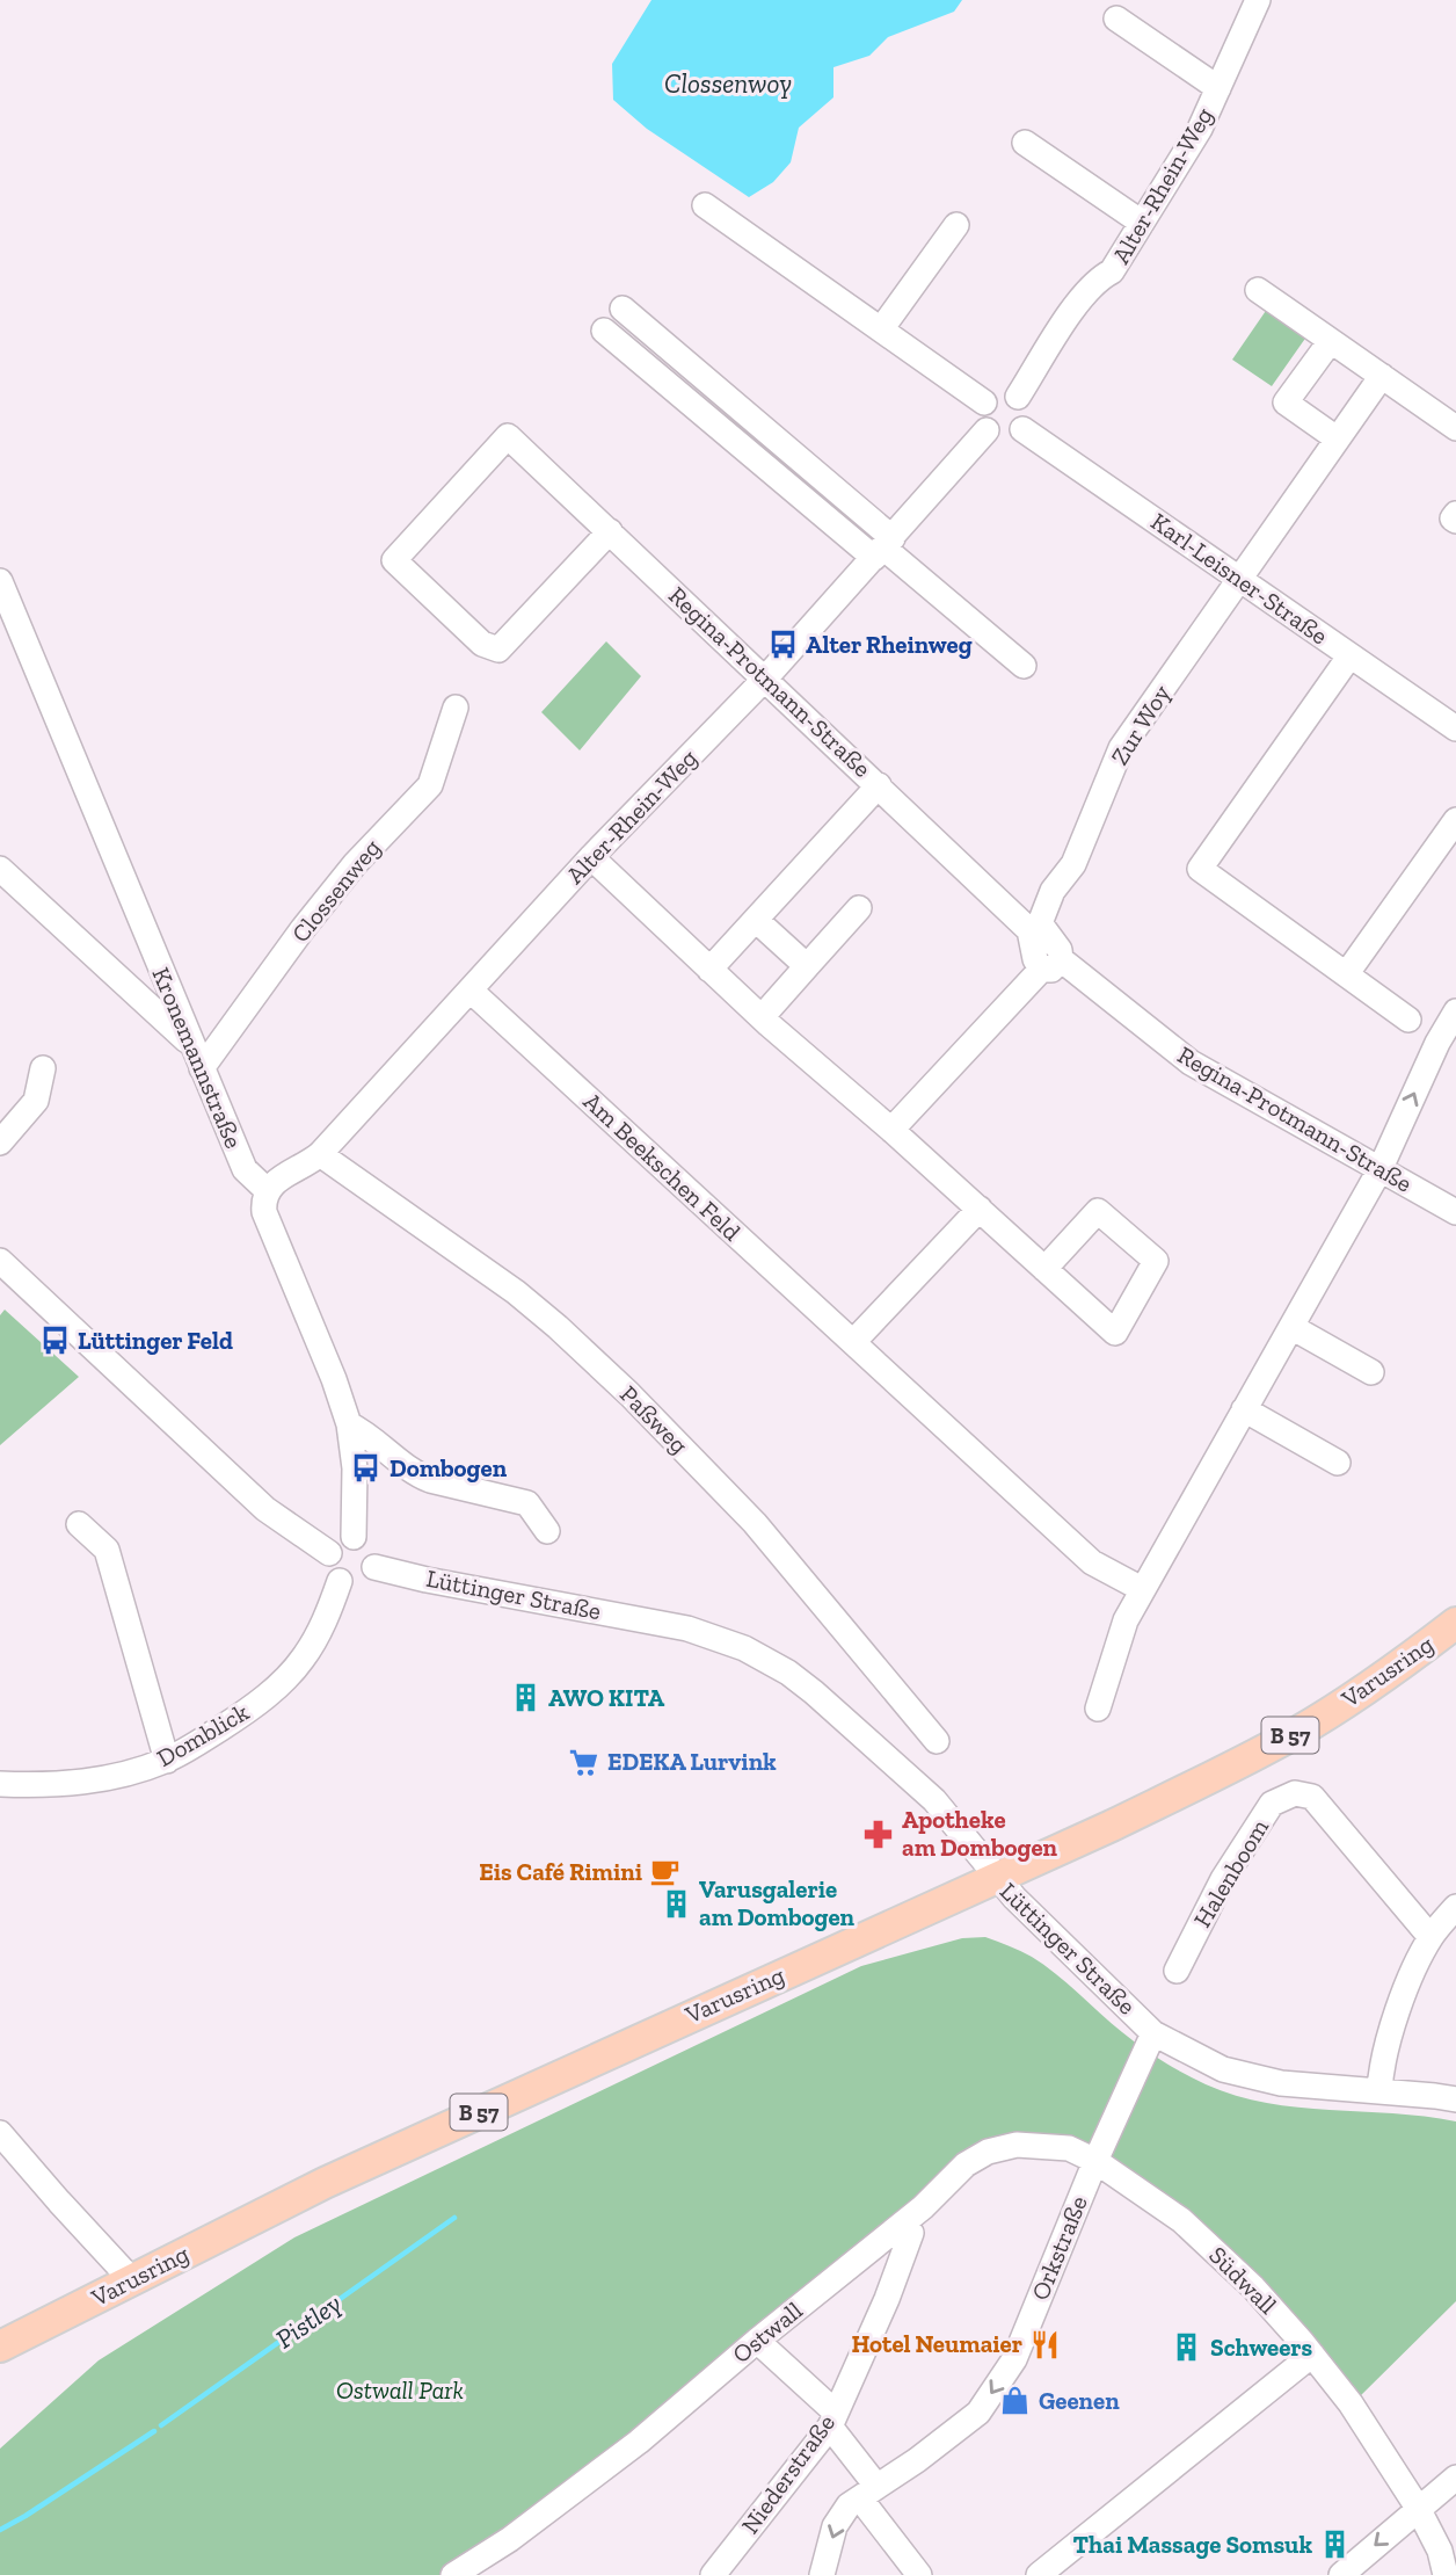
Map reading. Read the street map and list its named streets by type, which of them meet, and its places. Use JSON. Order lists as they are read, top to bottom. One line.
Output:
{"streets":{"main road":["Varusring","B 57"],"street":["Alter-Rhein-Weg","Karl-Leisner-Straße","Regina-Protmann-Straße","Zur Woy","Clossenweg","Kronemannstraße","Am Beekschen Feld","Paßweg","Lüttinger Straße","Domblick","Halenboom","Orkstraße","Südwall","Ostwall","Niederstraße"]},"crossings":[["Alter-Rhein-Weg","Karl-Leisner-Straße"],["Alter-Rhein-Weg","Regina-Protmann-Straße"],["Alter-Rhein-Weg","Kronemannstraße"],["Alter-Rhein-Weg","Am Beekschen Feld"],["Alter-Rhein-Weg","Paßweg"],["Karl-Leisner-Straße","Zur Woy"],["Regina-Protmann-Straße","Zur Woy"],["Clossenweg","Kronemannstraße"],["Lüttinger Straße","Varusring"],["Lüttinger Straße","Domblick"],["Lüttinger Straße","Orkstraße"],["Orkstraße","Südwall"],["Orkstraße","Ostwall"],["Südwall","Ostwall"]],"water":["Clossenwoy","Pistley"],"parks":["Ostwall Park"],"places":{"bus stop":["Alter Rheinweg","Lüttinger Feld","Dombogen"],"building":["AWO KITA","Varusgalerie am Dombogen","Schweers","Thai Massage Somsuk"],"supermarket":["EDEKA Lurvink"],"pharmacy":["Apotheke am Dombogen"],"cafe":["Eis Café Rimini"],"restaurant":["Hotel Neumaier"],"shop":["Geenen"]}}
